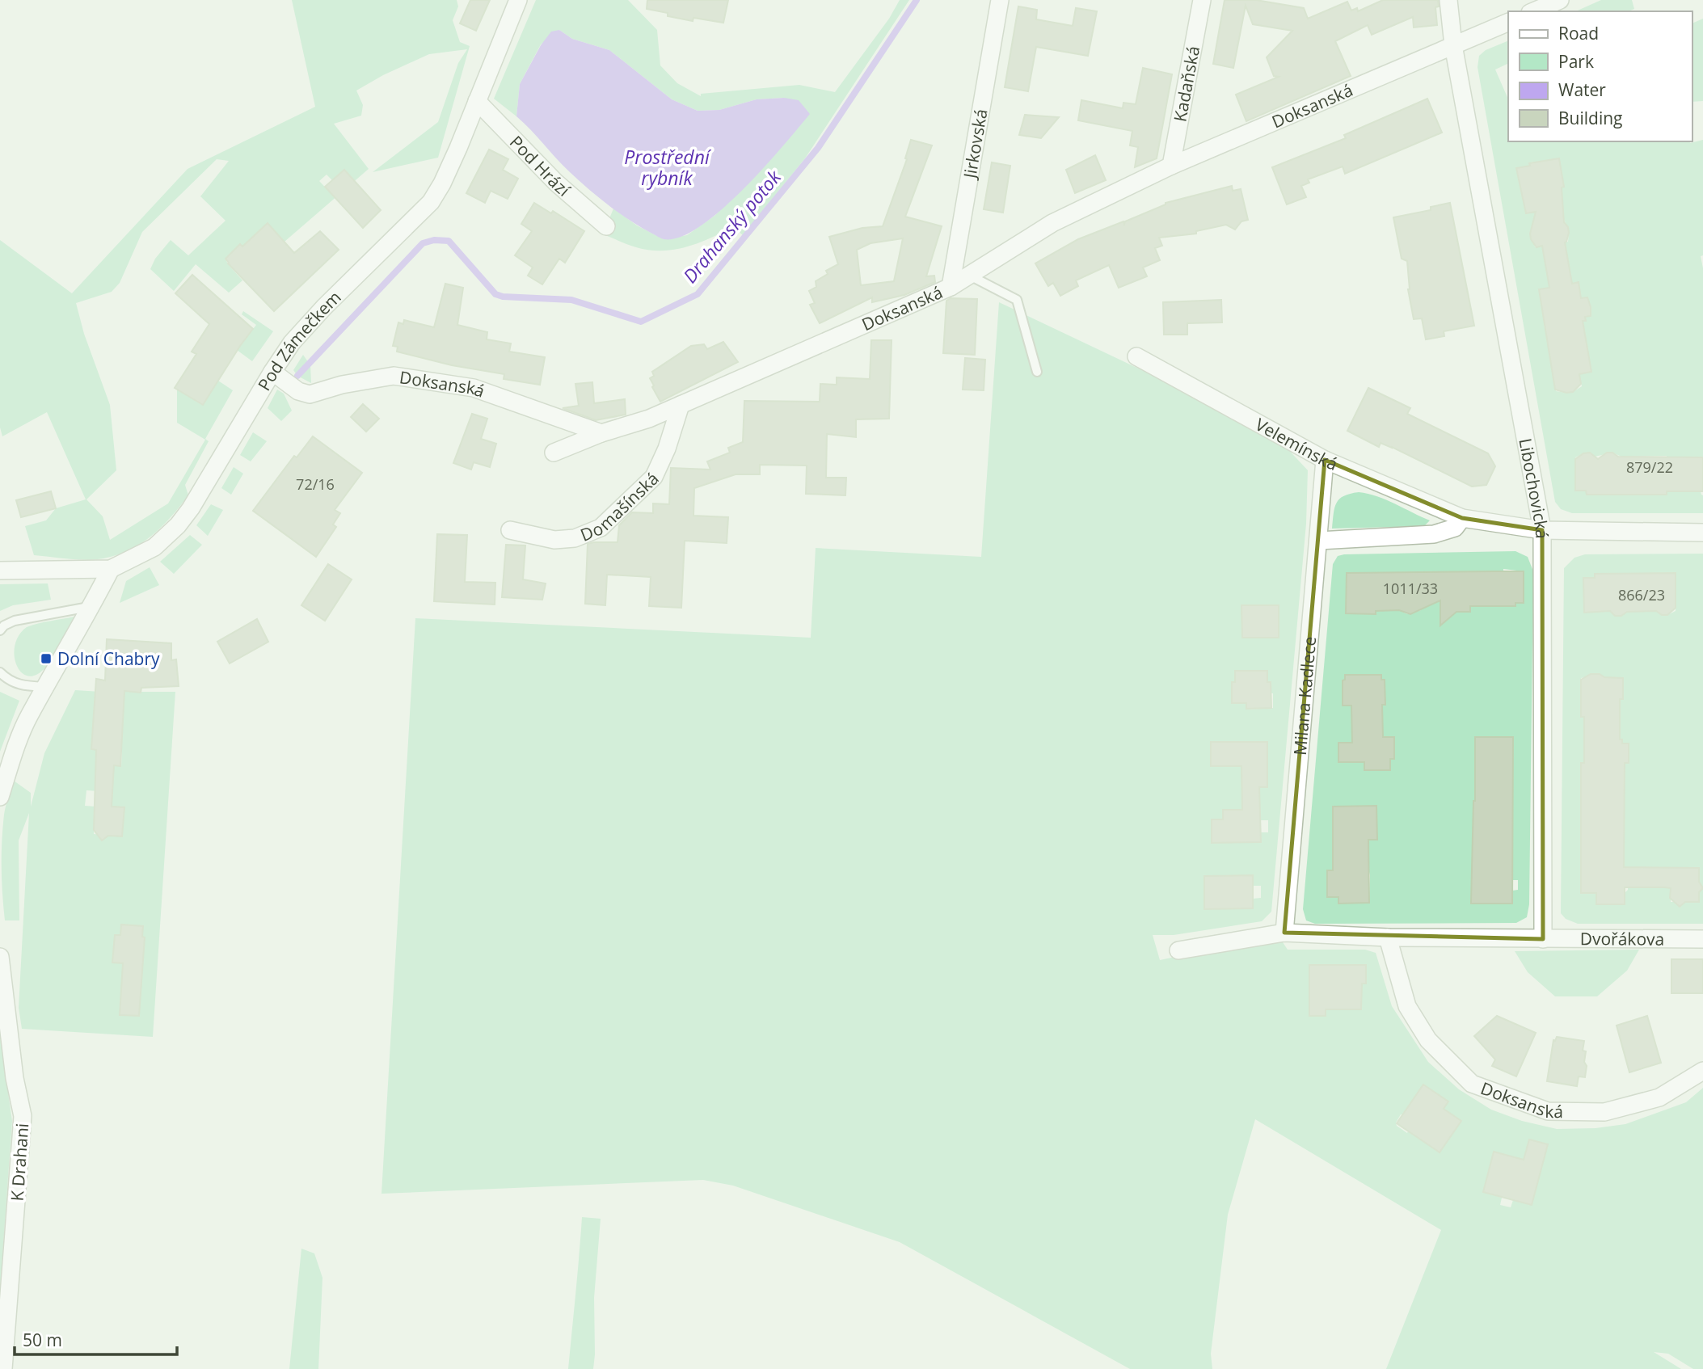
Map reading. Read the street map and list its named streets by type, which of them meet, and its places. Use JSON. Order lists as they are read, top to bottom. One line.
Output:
{"streets":{"street":["Kadaňská","Doksanská","Jirkovská","Pod Hrází","Pod Zámečkem","Velemínská","Libochovická","Domašínská","Milana Kadlece","Dvořákova","K Drahani"]},"crossings":[["Kadaňská","Doksanská"],["Doksanská","Jirkovská"],["Doksanská","Pod Zámečkem"],["Doksanská","Libochovická"],["Doksanská","Domašínská"],["Doksanská","Dvořákova"],["Pod Hrází","Pod Zámečkem"],["Velemínská","Libochovická"],["Velemínská","Milana Kadlece"],["Libochovická","Dvořákova"],["Milana Kadlece","Dvořákova"]],"water":["Prostřední rybník","Drahanský potok"],"places":{"transit":["Dolní Chabry"]},"house_numbers":["879/22","72/16","1011/33","866/23"],"legend":["Road","Park","Water","Building"],"scale_bar":"50 m"}
